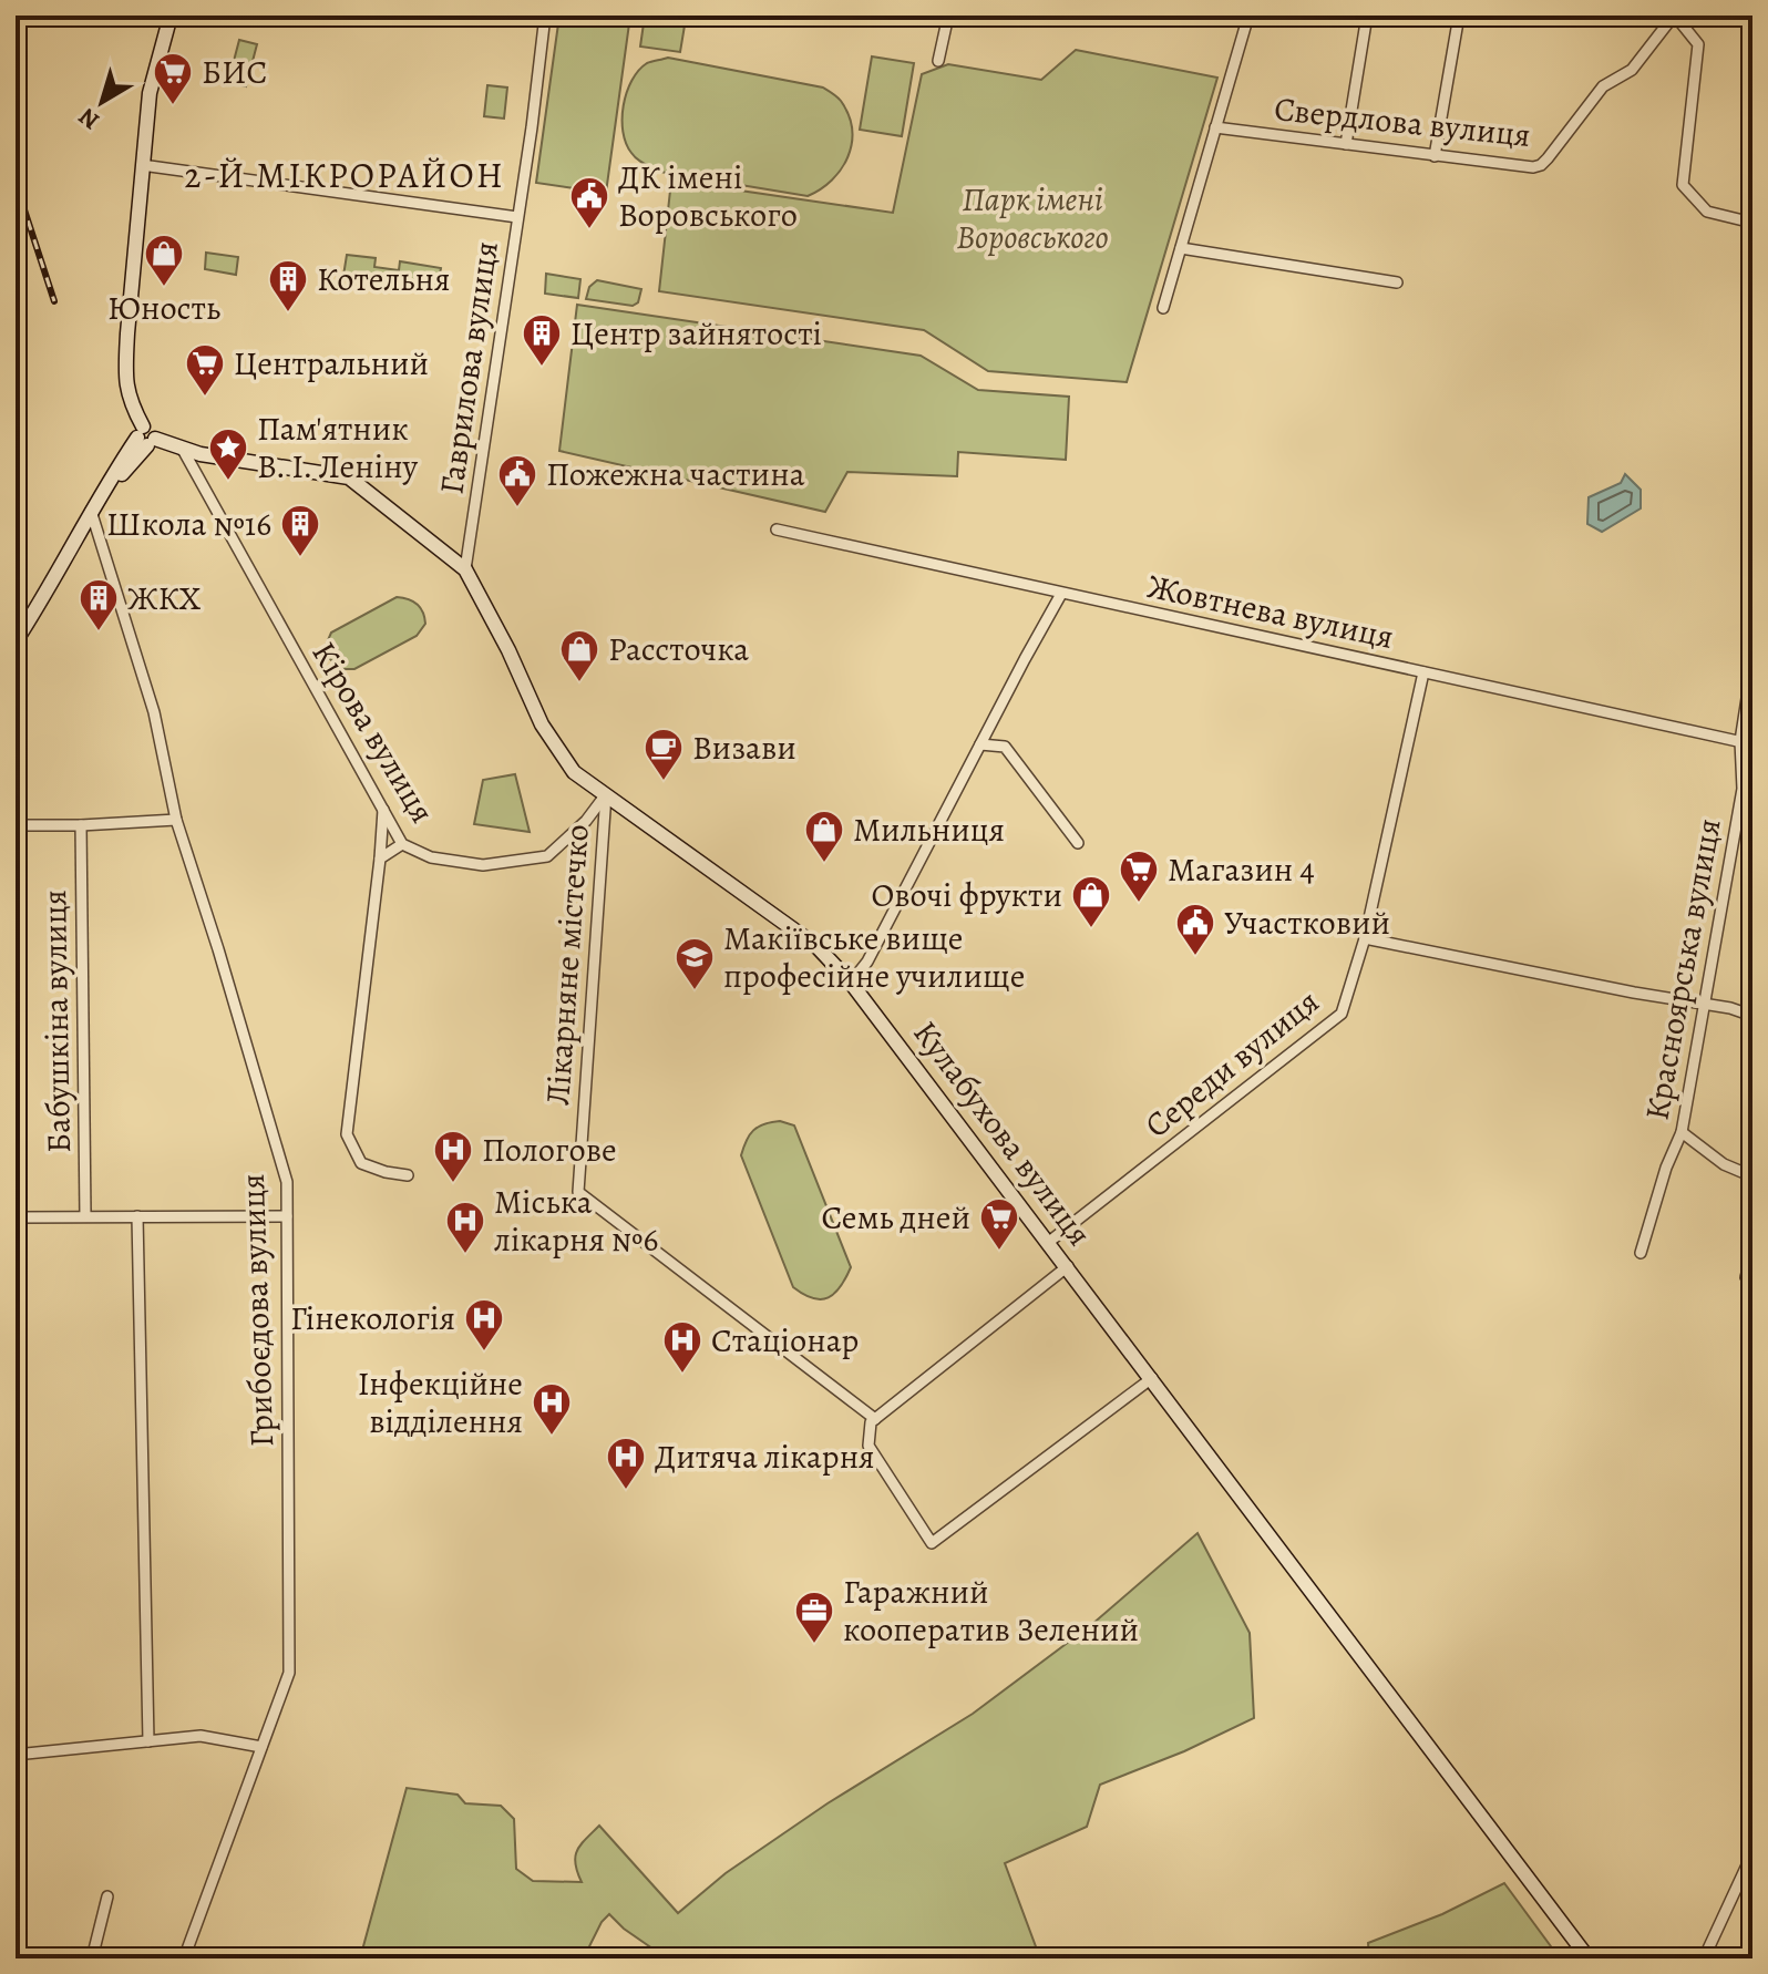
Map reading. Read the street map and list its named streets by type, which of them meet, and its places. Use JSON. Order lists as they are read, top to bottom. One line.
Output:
{"streets":{"street":["Свердлова вулиця","Гаврилова вулиця","Жовтнева вулиця","Кірова вулиця","Лікарняне містечко","Красноярська вулиця","Бабушкіна вулиця","Середи вулиця","Кулабухова вулиця","Грибоєдова вулиця"]},"crossings":[["Гаврилова вулиця","Кулабухова вулиця"],["Жовтнева вулиця","Красноярська вулиця"],["Жовтнева вулиця","Середи вулиця"],["Кірова вулиця","Лікарняне містечко"],["Кірова вулиця","Кулабухова вулиця"],["Лікарняне містечко","Кулабухова вулиця"],["Середи вулиця","Кулабухова вулиця"]],"districts":["2-Й МІКРОРАЙОН"],"parks":["Парк імені Воровського"],"places":{"supermarket":["БИС","Центральний","Магазин 4","Семь дней"],"public building":["ДК імені Воровського","Пожежна частина","Участковий"],"shop":["Юность","Рассточка","Мильниця","Овочі фрукти"],"building":["Котельня","Центр зайнятості","Школа №16","ЖКХ"],"place":["Пам'ятник В. І. Леніну"],"cafe":["Визави"],"school or university":["Макіївське вище професійне училище"],"hospital":["Пологове","Міська лікарня №6","Гінекологія","Стаціонар","Інфекційне відділення","Дитяча лікарня"],"office":["Гаражний кооператив Зелений"]},"north":"bottom left"}
